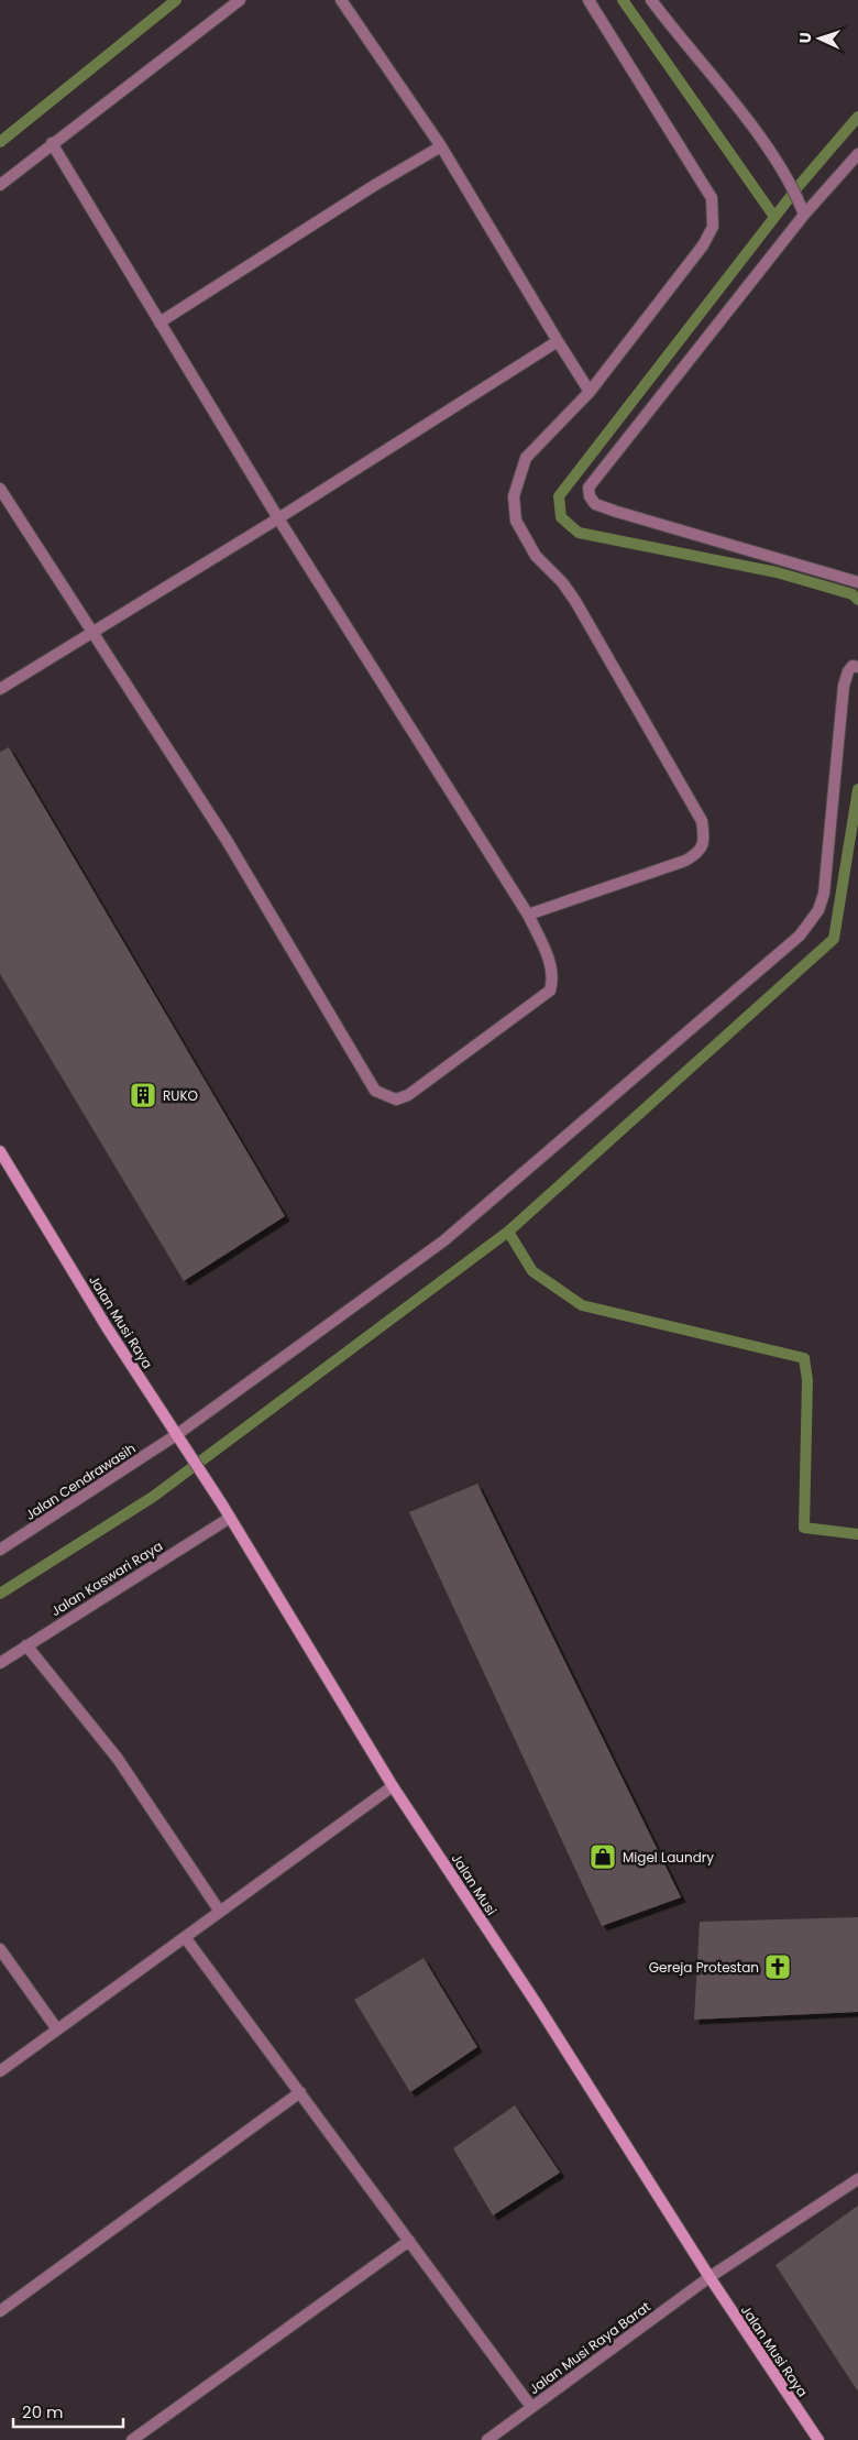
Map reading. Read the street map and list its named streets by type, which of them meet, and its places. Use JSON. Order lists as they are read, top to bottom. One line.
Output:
{"streets":{"street":["Jalan Musi Raya","Jalan Cendrawasih","Jalan Kaswari Raya","Jalan Musi","Jalan Musi Raya Barat"]},"crossings":[["Jalan Musi Raya","Jalan Cendrawasih"],["Jalan Musi Raya","Jalan Musi"],["Jalan Musi Raya","Jalan Musi Raya Barat"],["Jalan Kaswari Raya","Jalan Musi"],["Jalan Musi","Jalan Musi Raya Barat"]],"places":{"building":["RUKO"],"shop":["Migel Laundry"],"church":["Gereja Protestan"]},"scale_bar":"20 m","north":"left"}
